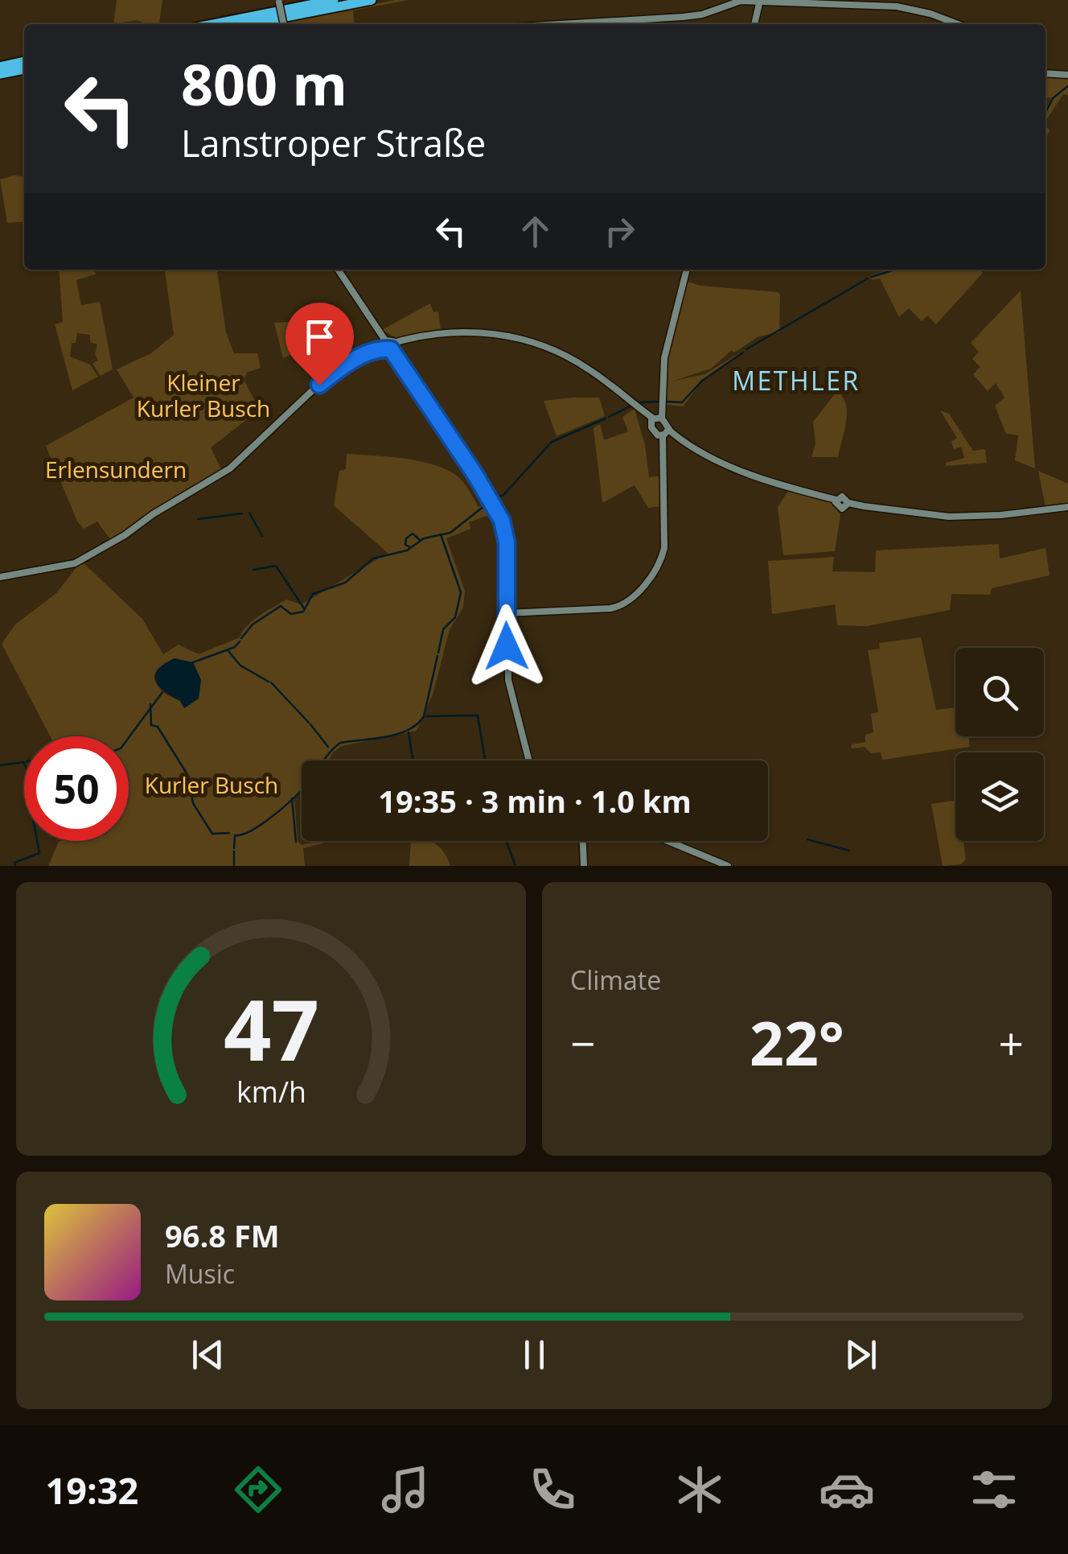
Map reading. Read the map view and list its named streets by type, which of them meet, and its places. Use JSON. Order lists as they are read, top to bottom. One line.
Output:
{"districts":["METHLER"],"parks":["Kleiner Kurler Busch","Erlensundern","Kurler Busch"],"page":{"turn":["800 m","Lanstroper Straße"],"limit":"50","trip":"19:35 · 3 min · 1.0 km","tile":"Climate","heat":["−","22°","+"],"song":["96.8 FM","Music"],"tabs":"19:32","gauge":["47","km/h"]}}
